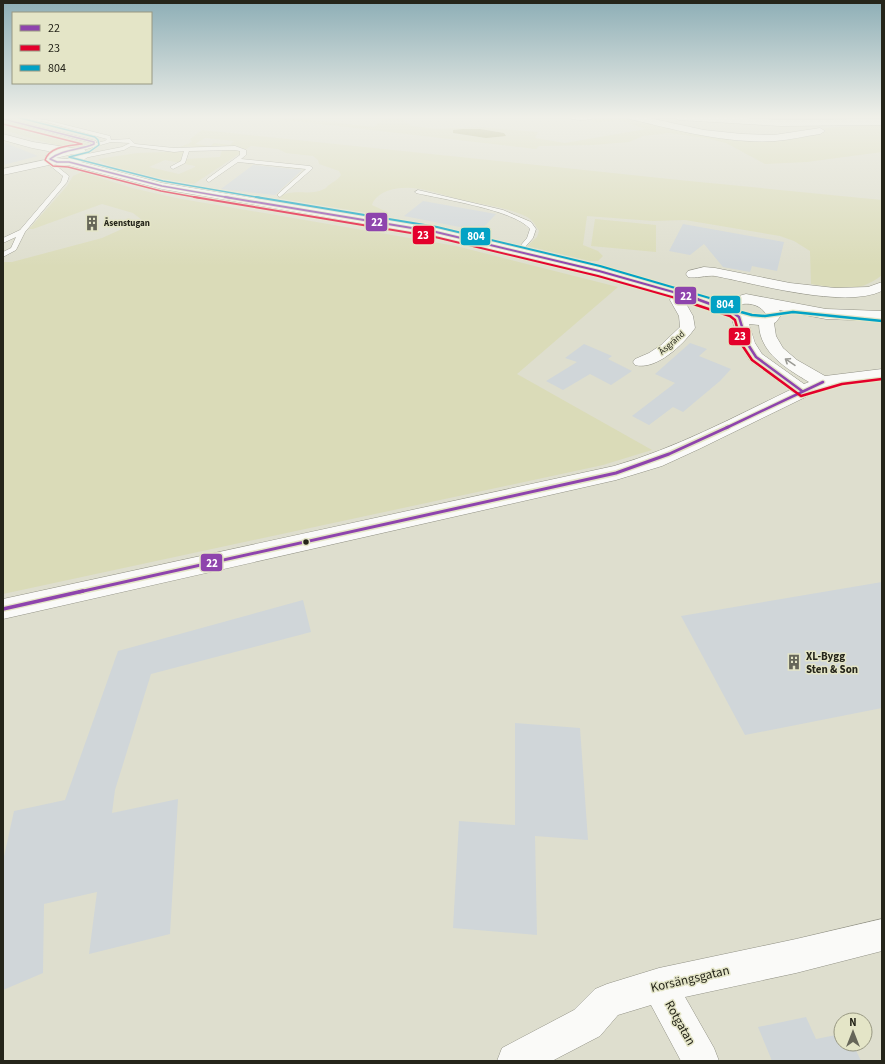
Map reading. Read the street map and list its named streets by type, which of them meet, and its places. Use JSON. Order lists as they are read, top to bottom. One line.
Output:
{"streets":{"street":["Åsgränd","Korsängsgatan","Rotgatan"]},"crossings":[["Korsängsgatan","Rotgatan"]],"places":{"building":["Åsenstugan","XL-Bygg Sten & Son"]},"lines":["transit line 22","transit line 23","transit line 804"],"legend":["22","23","804"],"north":"top"}
